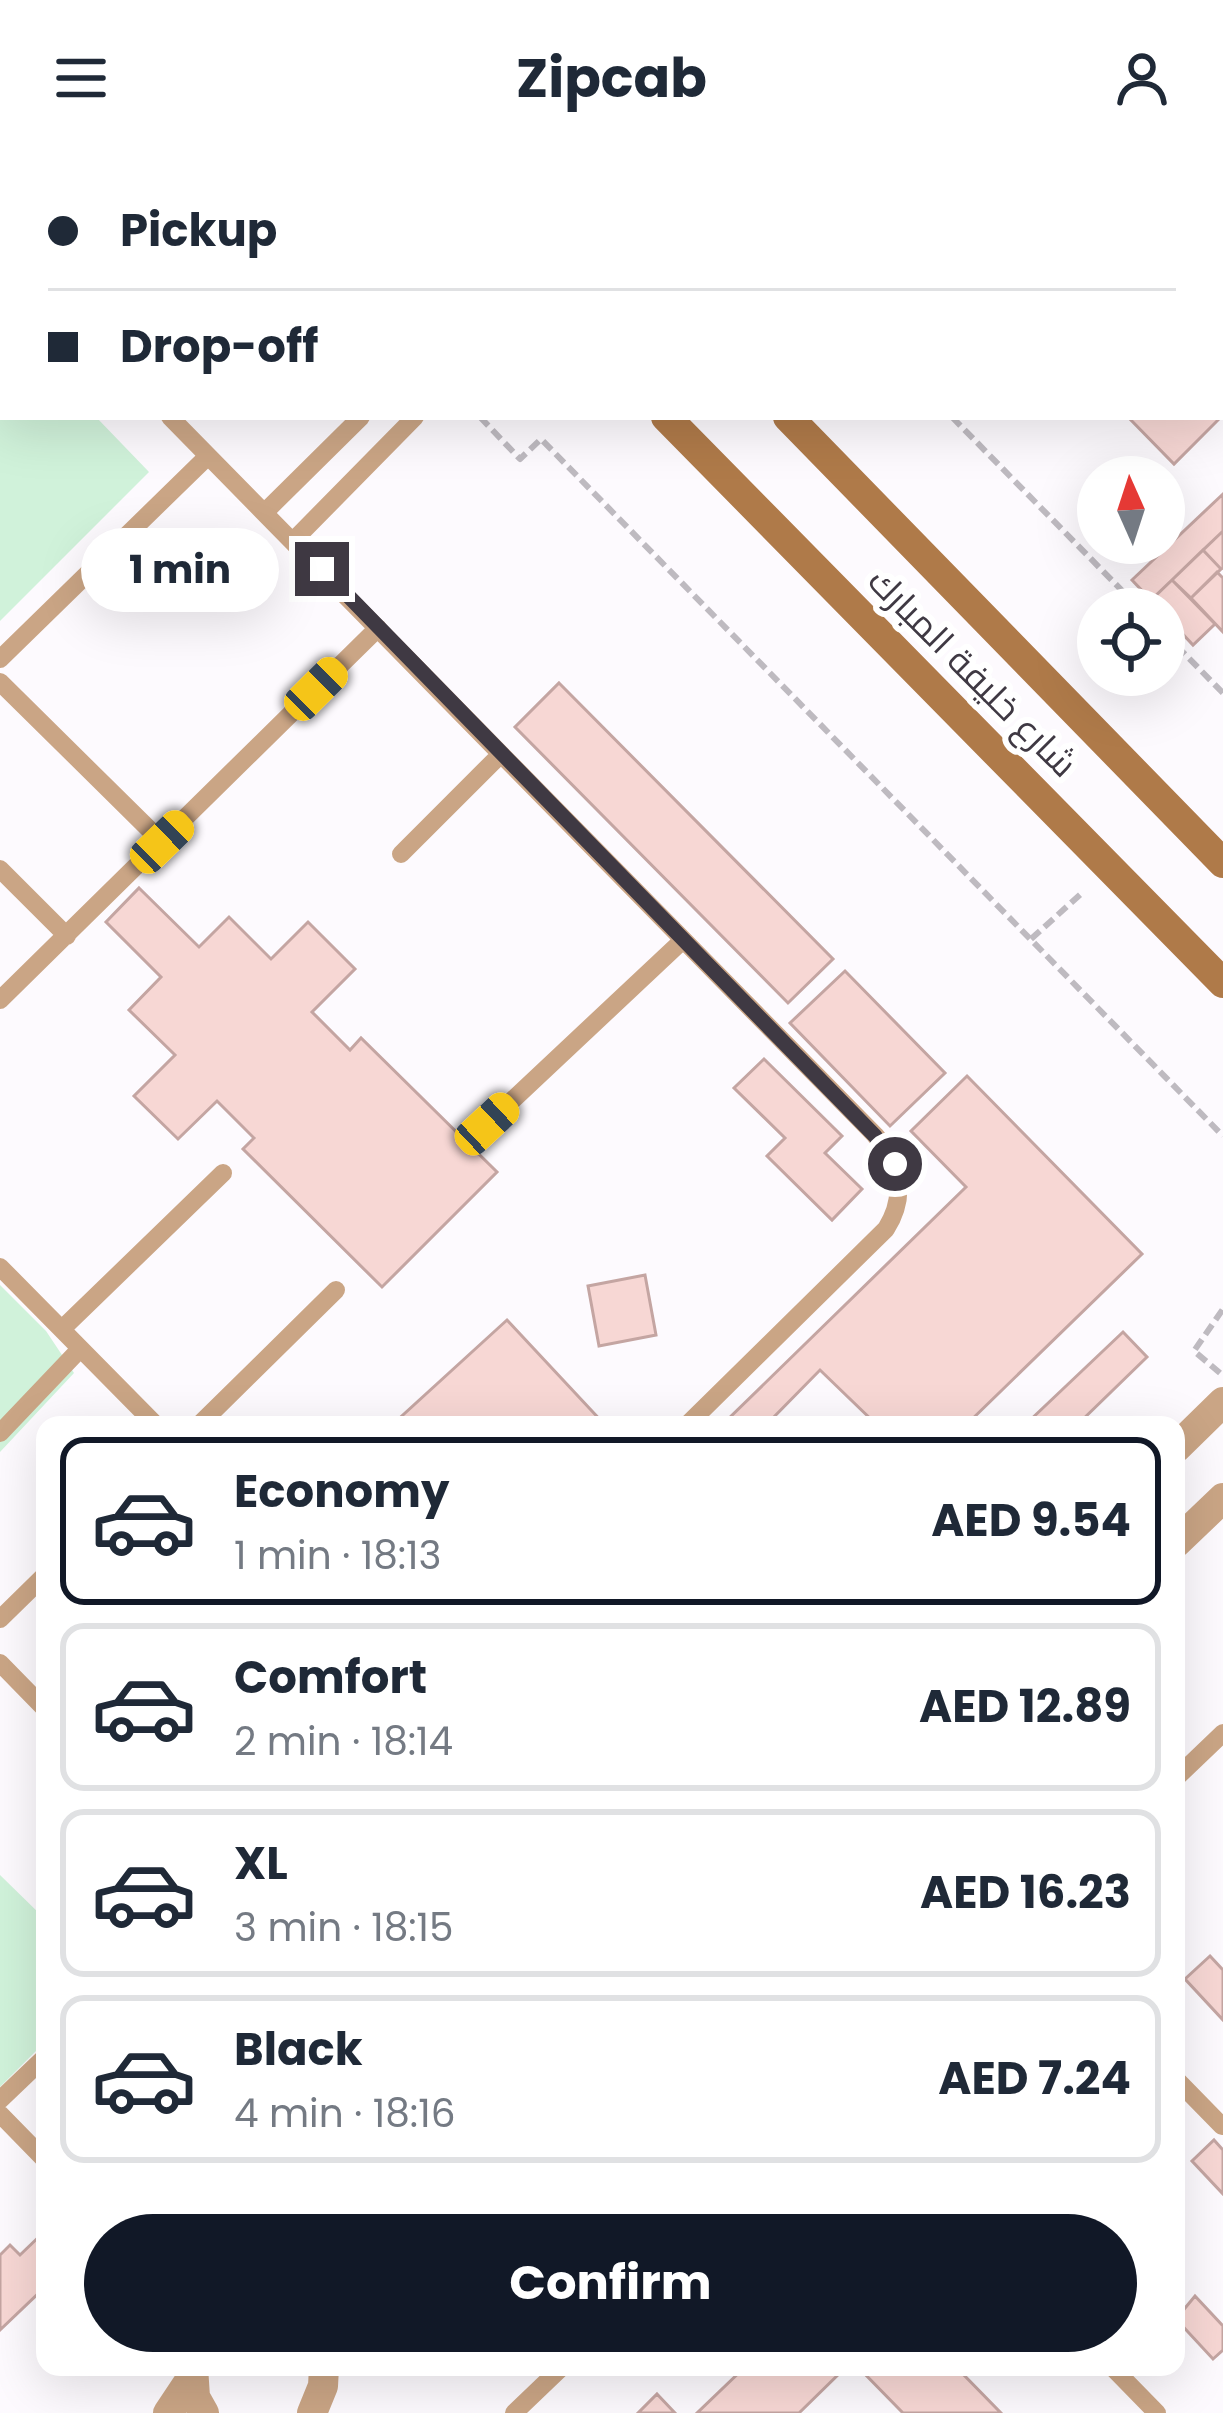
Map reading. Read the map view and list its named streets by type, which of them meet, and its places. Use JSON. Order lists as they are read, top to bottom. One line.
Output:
{"streets":{"main road":["شارع خليفة المبارك"]},"north":"top","page":{"header":"Zipcab","banner":["Pickup","Drop-off"],"bubble":"1 min","list":[{"name":"Economy","note":"1 min · 18:13","value":"AED 9.54"},{"name":"Comfort","note":"2 min · 18:14","value":"AED 12.89"},{"name":"XL","note":"3 min · 18:15","value":"AED 16.23"},{"name":"Black","note":"4 min · 18:16","value":"AED 7.24"}],"buttons":"Confirm"}}
